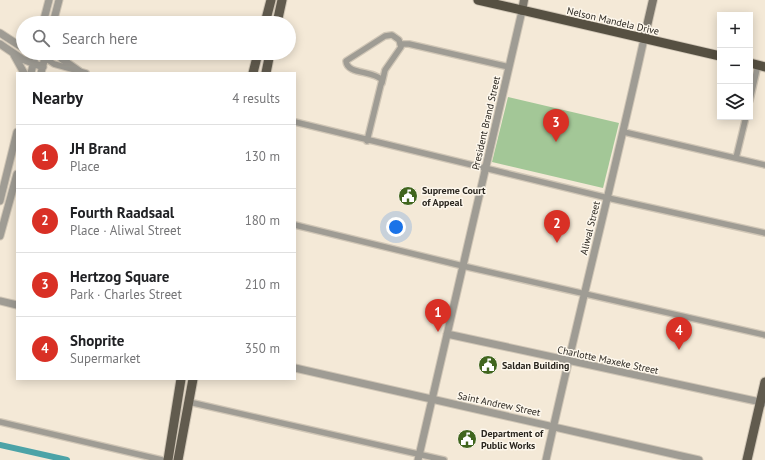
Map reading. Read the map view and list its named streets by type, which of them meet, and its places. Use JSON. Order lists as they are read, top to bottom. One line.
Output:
{"streets":{"highway":["Nelson Mandela Drive"],"main road":["President Brand Street","Aliwal Street"],"street":["Charlotte Maxeke Street","Saint Andrew Street"]},"crossings":[["Nelson Mandela Drive","President Brand Street"],["Nelson Mandela Drive","Aliwal Street"],["President Brand Street","Charlotte Maxeke Street"],["President Brand Street","Saint Andrew Street"],["Aliwal Street","Charlotte Maxeke Street"],["Aliwal Street","Saint Andrew Street"]],"places":{"public building":["Supreme Court of Appeal","Saldan Building","Department of Public Works"]},"page":{"map_buttons":["+","−"],"search":"Search here","heading":["Nearby","4 results"],"pins":["3","2","1","4"],"list":[{"mark":"1","name":"JH Brand","note":"Place","value":"130 m"},{"mark":"2","name":"Fourth Raadsaal","note":"Place · Aliwal Street","value":"180 m"},{"mark":"3","name":"Hertzog Square","note":"Park · Charles Street","value":"210 m"},{"mark":"4","name":"Shoprite","note":"Supermarket","value":"350 m"}]}}
